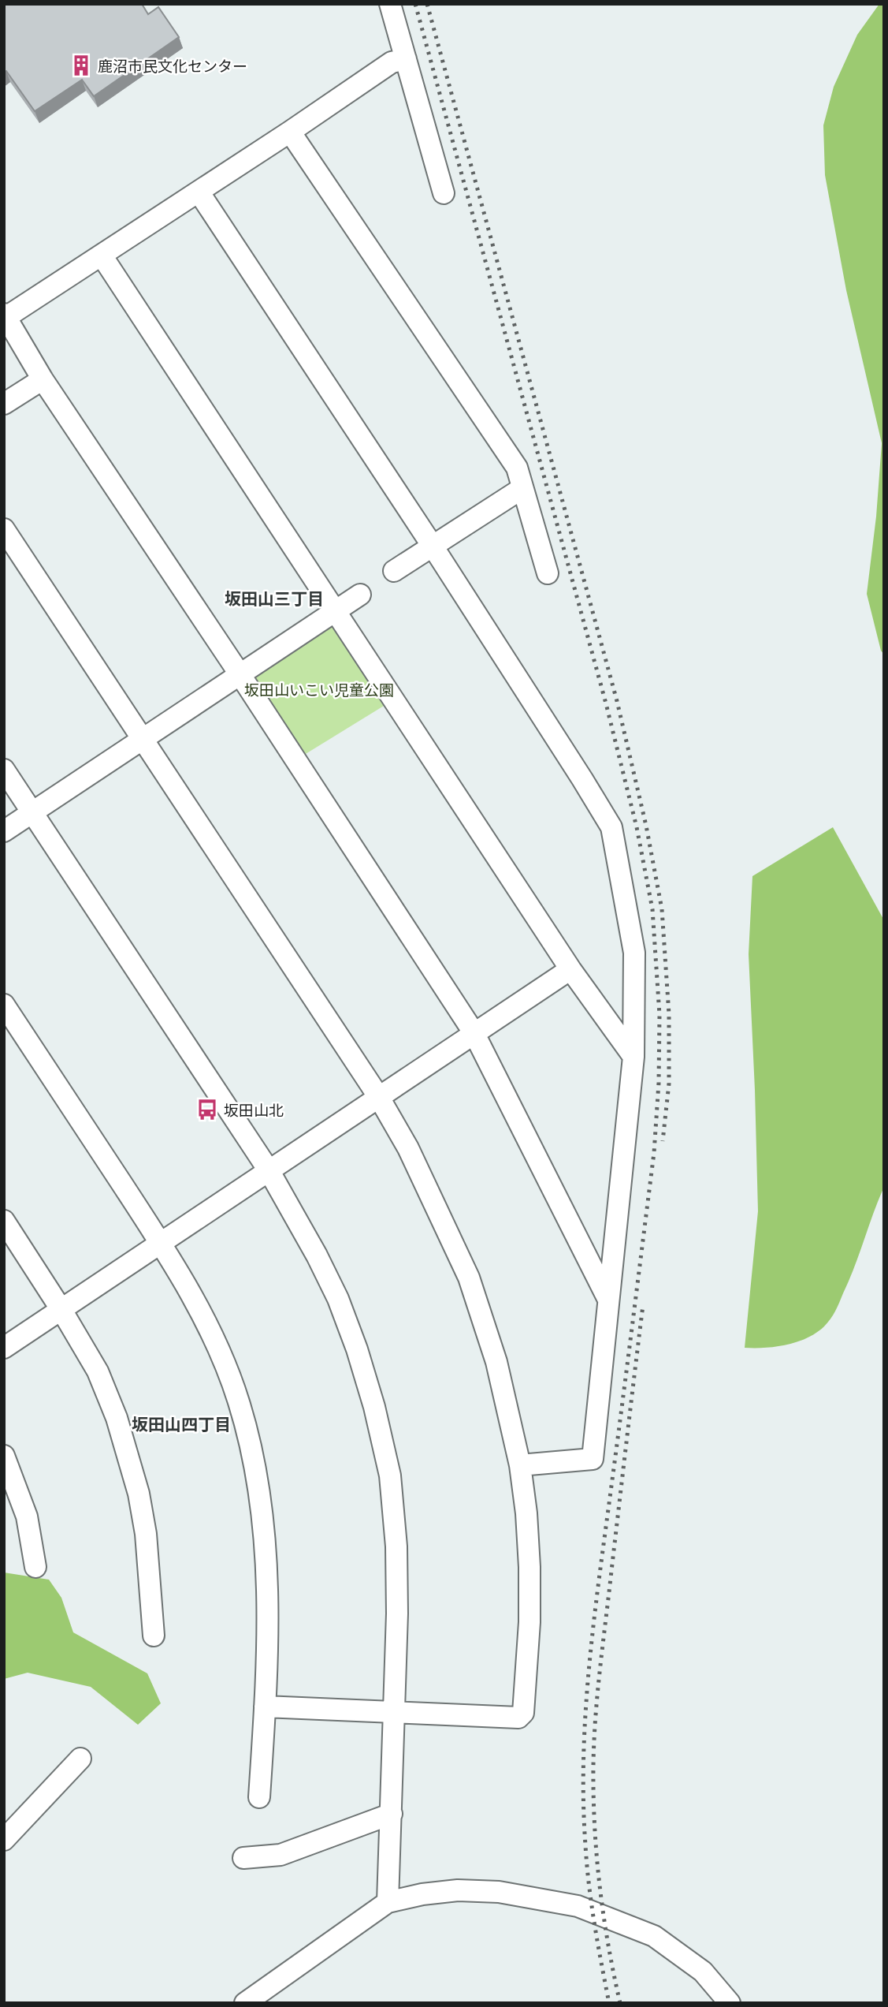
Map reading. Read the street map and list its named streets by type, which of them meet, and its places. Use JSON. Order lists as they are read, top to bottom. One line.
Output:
{"districts":["坂田山三丁目","坂田山四丁目"],"parks":["坂田山いこい児童公園"],"places":{"building":["鹿沼市民文化センター"],"bus stop":["坂田山北"]}}
